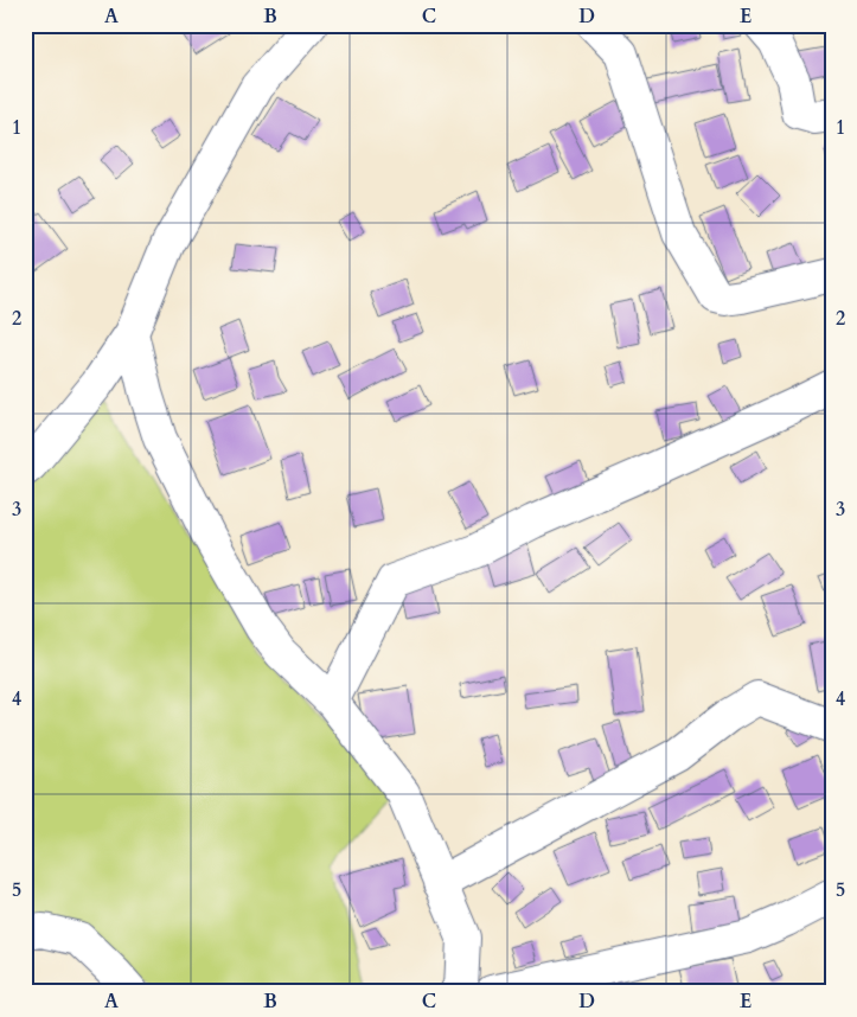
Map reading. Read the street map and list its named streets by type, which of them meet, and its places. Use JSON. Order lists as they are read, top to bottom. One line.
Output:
{"grid":{"columns":["A","B","C","D","E"],"rows":["1","2","3","4","5"]}}
